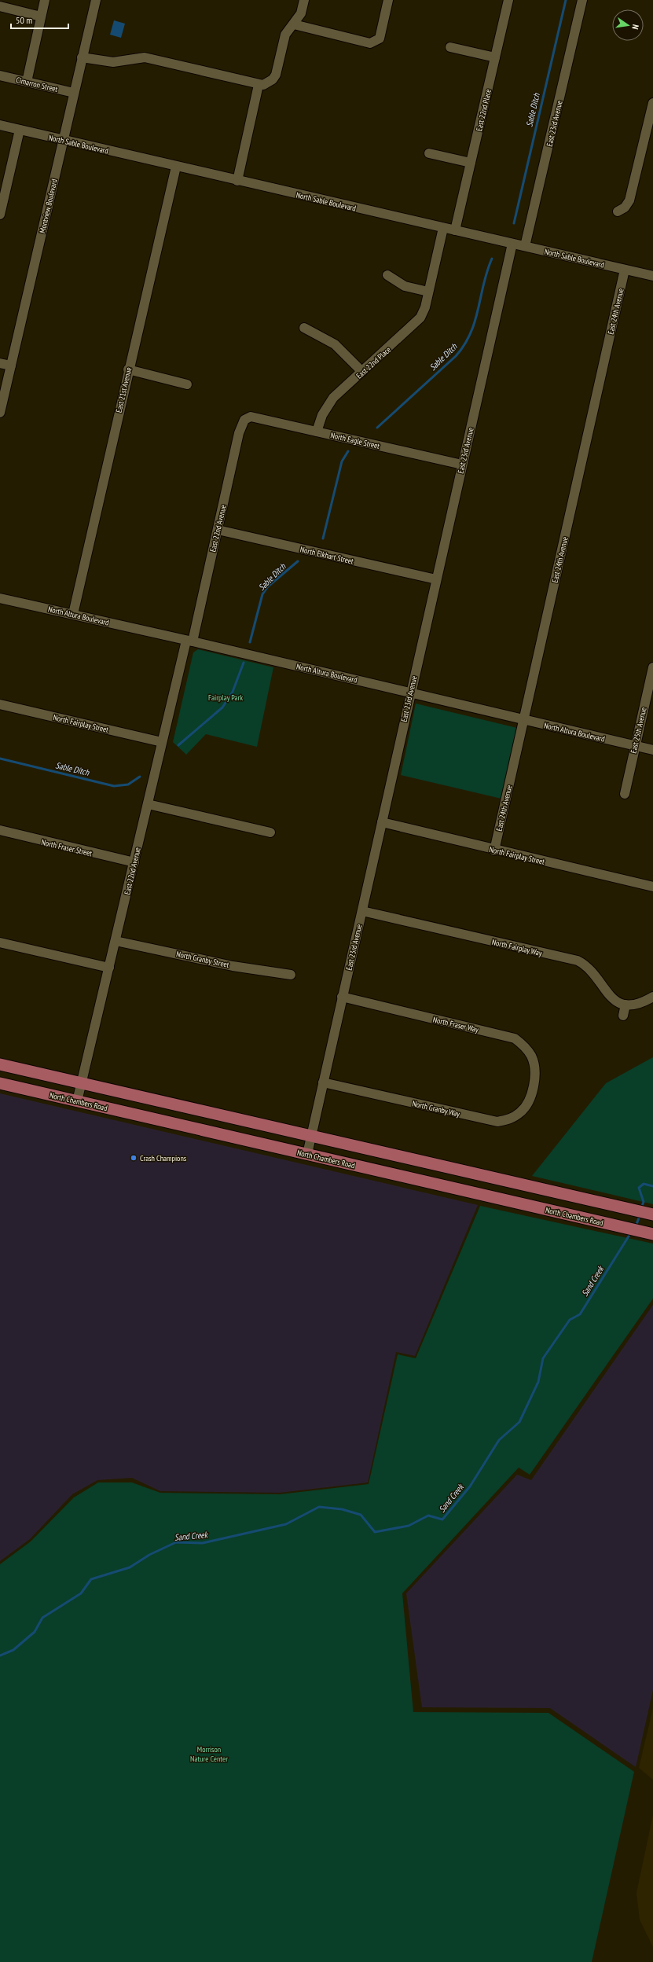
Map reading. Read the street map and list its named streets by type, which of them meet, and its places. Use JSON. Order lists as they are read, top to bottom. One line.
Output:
{"streets":{"main road":["North Chambers Road"],"street":["Cimarron Street","East 22nd Place","East 23rd Avenue","North Sable Boulevard","Montview Boulevard","East 24th Avenue","East 21st Avenue","North Eagle Street","East 22nd Avenue","North Elkhart Street","North Altura Boulevard","North Fairplay Street","East 25th Avenue","North Fraser Street","North Fairplay Way","North Granby Street","North Fraser Way","North Granby Way"]},"crossings":[["Cimarron Street","Montview Boulevard"],["East 22nd Place","North Sable Boulevard"],["East 22nd Place","North Eagle Street"],["East 23rd Avenue","North Sable Boulevard"],["East 23rd Avenue","North Eagle Street"],["East 23rd Avenue","North Elkhart Street"],["East 23rd Avenue","North Altura Boulevard"],["East 23rd Avenue","North Fairplay Street"],["East 23rd Avenue","North Fairplay Way"],["East 23rd Avenue","North Fraser Way"],["East 23rd Avenue","North Chambers Road"],["East 23rd Avenue","North Granby Way"],["North Sable Boulevard","Montview Boulevard"],["North Sable Boulevard","East 24th Avenue"],["North Sable Boulevard","East 21st Avenue"],["East 24th Avenue","North Altura Boulevard"],["East 24th Avenue","North Fairplay Street"],["East 21st Avenue","North Altura Boulevard"],["North Eagle Street","East 22nd Avenue"],["East 22nd Avenue","North Elkhart Street"],["East 22nd Avenue","North Altura Boulevard"],["East 22nd Avenue","North Fairplay Street"],["East 22nd Avenue","North Fraser Street"],["East 22nd Avenue","North Granby Street"],["East 22nd Avenue","North Chambers Road"],["North Altura Boulevard","East 25th Avenue"],["North Fraser Way","North Granby Way"]],"water":["Sable Ditch","Sand Creek"],"parks":["Fairplay Park","Morrison Nature Center"],"places":["Crash Champions"],"scale_bar":"50 m","north":"right"}
